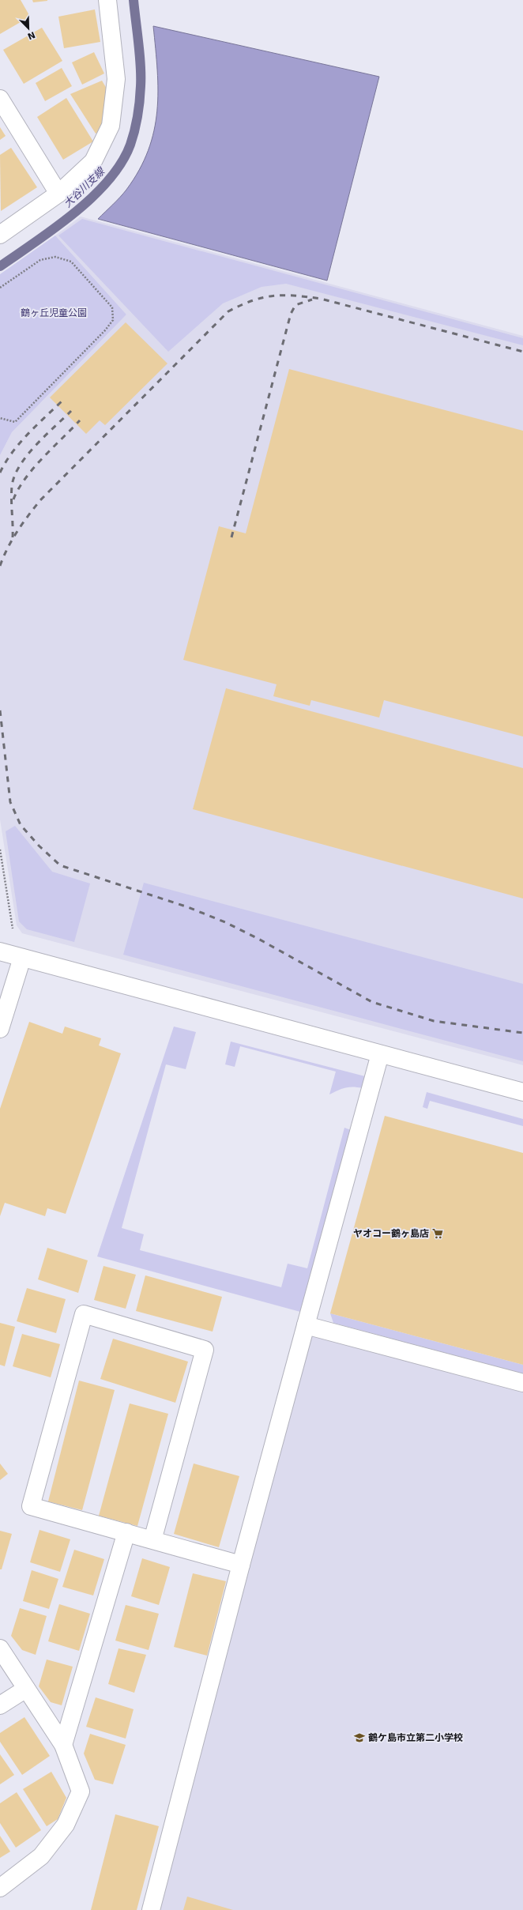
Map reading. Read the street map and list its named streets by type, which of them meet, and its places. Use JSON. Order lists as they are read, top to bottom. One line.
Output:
{"water":["大谷川支線"],"parks":["鶴ヶ丘児童公園"],"places":{"supermarket":["ヤオコー鶴ヶ島店"],"school or university":["鶴ケ島市立第二小学校"]},"north":"bottom right"}
